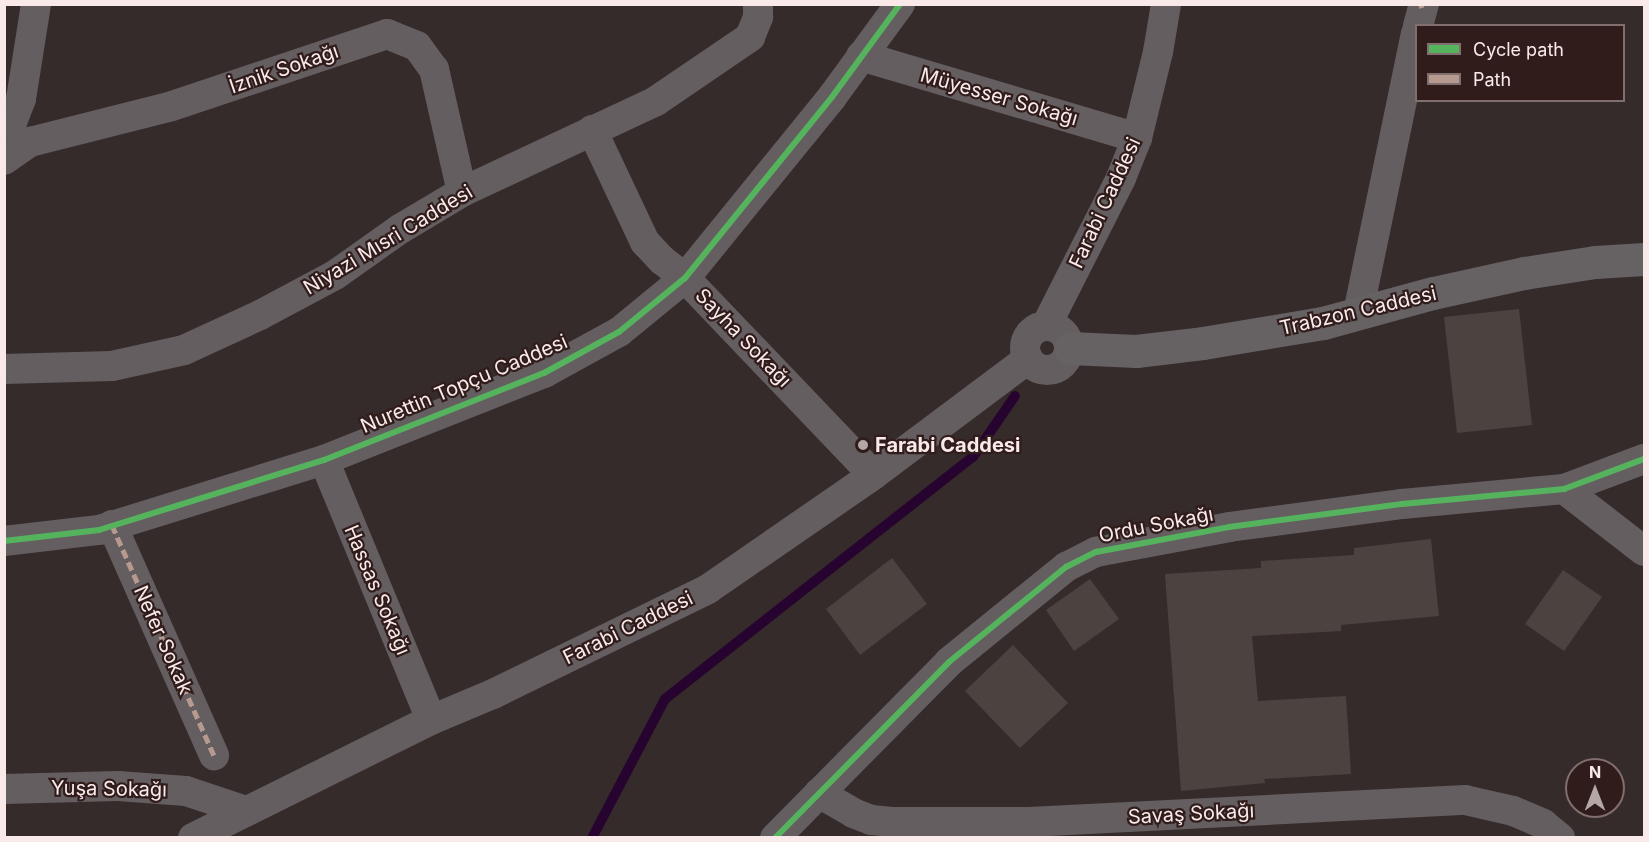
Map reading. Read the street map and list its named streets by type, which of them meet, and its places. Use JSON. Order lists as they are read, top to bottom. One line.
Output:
{"streets":{"street":["İznik Sokağı","Müyesser Sokağı","Farabi Caddesi","Niyazi Mısri Caddesi","Trabzon Caddesi","Sayha Sokağı","Nurettin Topçu Caddesi","Ordu Sokağı","Hassas Sokağı","Nefer Sokak","Yuşa Sokağı","Savaş Sokağı"]},"crossings":[["İznik Sokağı","Niyazi Mısri Caddesi"],["Müyesser Sokağı","Farabi Caddesi"],["Müyesser Sokağı","Nurettin Topçu Caddesi"],["Farabi Caddesi","Trabzon Caddesi"],["Farabi Caddesi","Sayha Sokağı"],["Farabi Caddesi","Hassas Sokağı"],["Farabi Caddesi","Yuşa Sokağı"],["Niyazi Mısri Caddesi","Sayha Sokağı"],["Sayha Sokağı","Nurettin Topçu Caddesi"],["Nurettin Topçu Caddesi","Hassas Sokağı"],["Nurettin Topçu Caddesi","Nefer Sokak"],["Ordu Sokağı","Savaş Sokağı"]],"places":["Farabi̇ Caddesi̇"],"legend":["Cycle path","Path"],"north":"top"}
